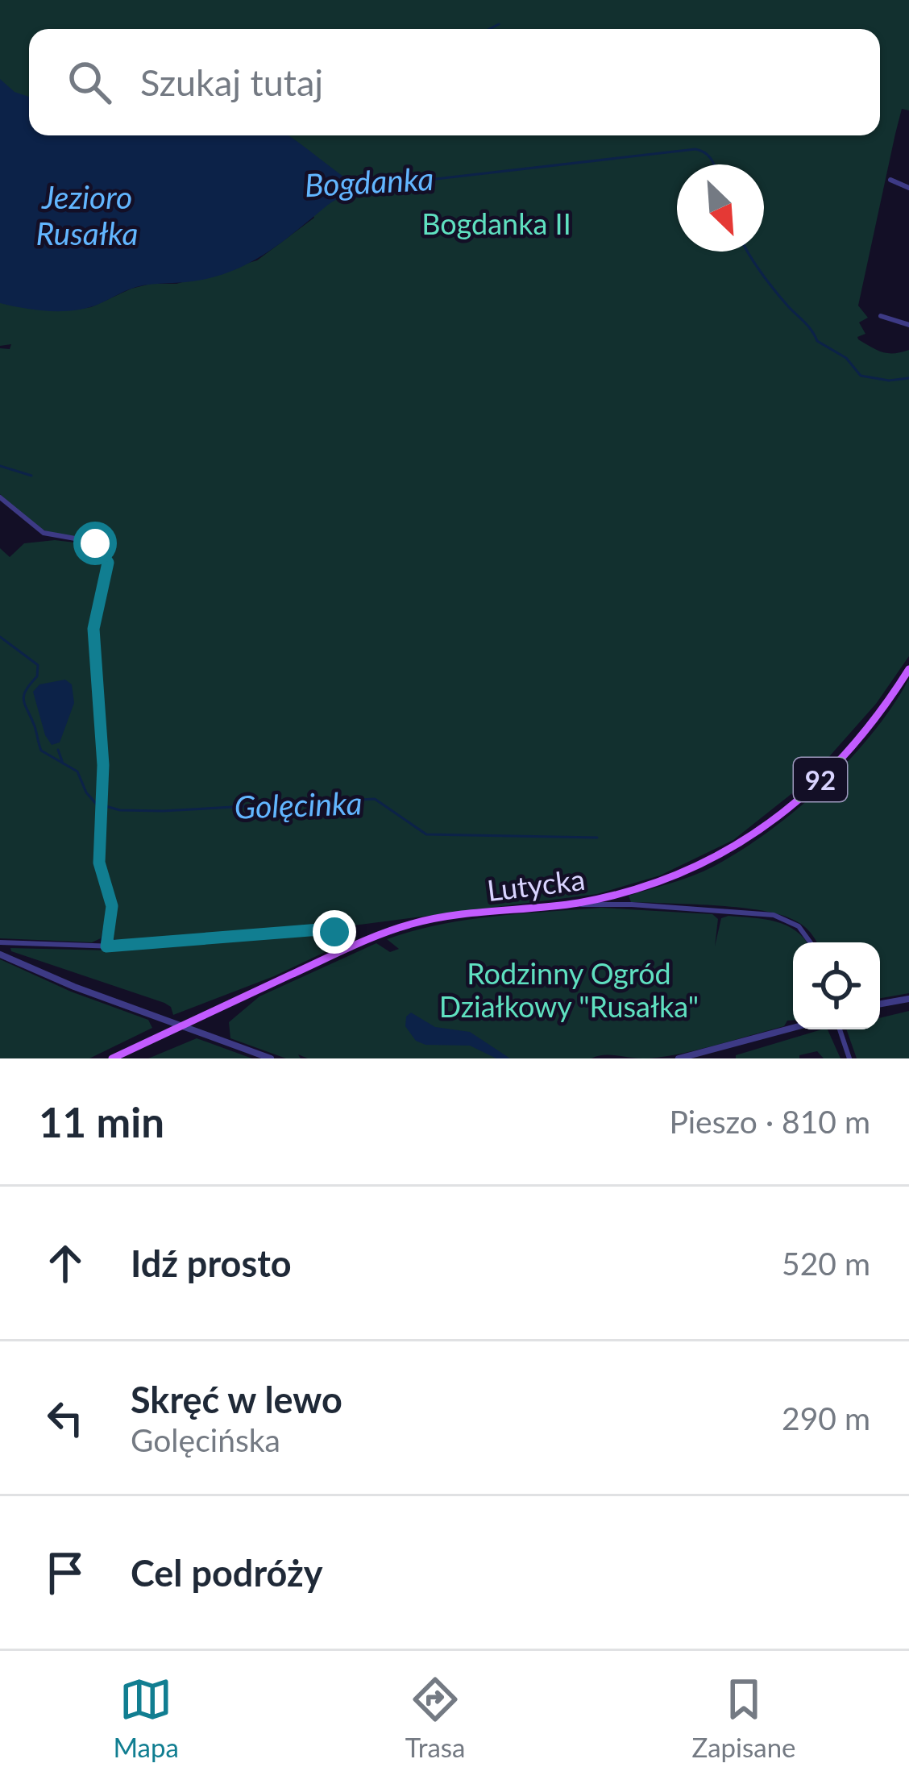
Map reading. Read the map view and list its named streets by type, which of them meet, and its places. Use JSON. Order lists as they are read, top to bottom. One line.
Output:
{"streets":{"main road":["92","Lutycka"]},"water":["Bogdanka","Jezioro Rusałka","Golęcinka"],"parks":["Bogdanka II","Rodzinny Ogród Działkowy \"Rusałka\""],"north":"bottom right","page":{"search":"Szukaj tutaj","heading":["11 min","Pieszo · 810 m"],"list":[["Idź prosto","520 m"],["Skręć w lewo","Golęcińska","290 m"],"Cel podróży"],"nav":["Mapa","Trasa","Zapisane"]}}
